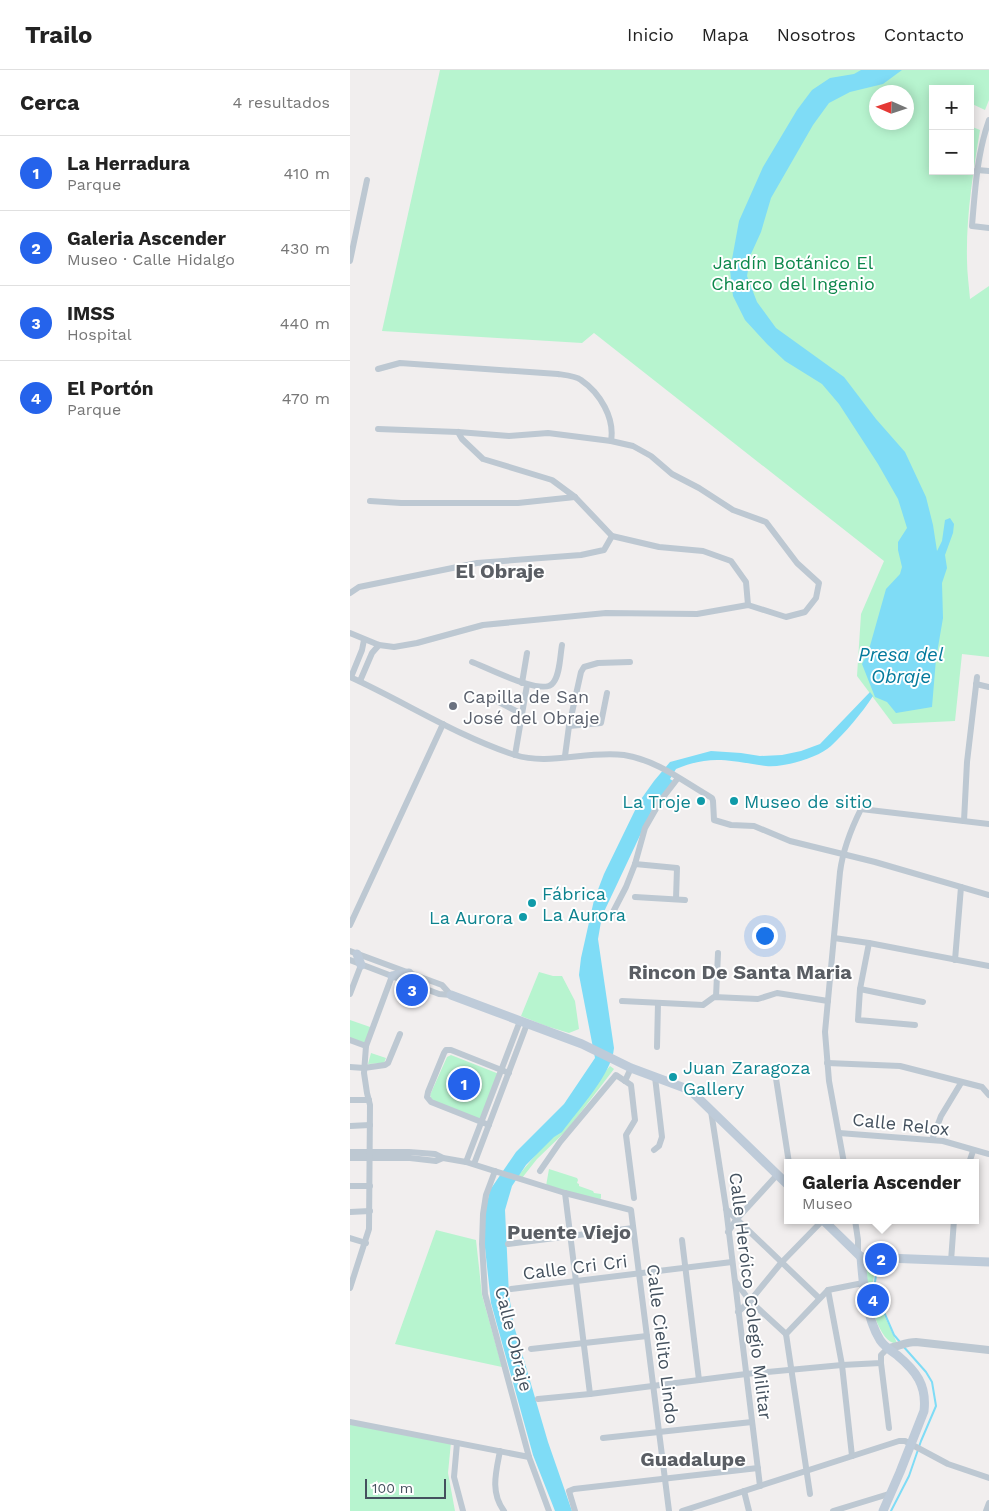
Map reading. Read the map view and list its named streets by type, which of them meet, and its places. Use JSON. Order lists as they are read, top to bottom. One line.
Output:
{"streets":{"street":["Calle Relox","Calle Cri Cri","Calle Heróico Colegio Militar","Calle Obraje","Calle Cielito Lindo"]},"crossings":[["Calle Cri Cri","Calle Heróico Colegio Militar"],["Calle Cri Cri","Calle Cielito Lindo"]],"districts":["El Obraje","Rincon De Santa Maria","Puente Viejo","Guadalupe"],"water":["Presa del Obraje"],"parks":["Jardín Botánico El Charco del Ingenio"],"places":["Capilla de San José del Obraje","La Troje","Museo de sitio","Fábrica La Aurora","La Aurora","Juan Zaragoza Gallery"],"scale_bar":"100 m","north":"left","page":{"header":"Trailo","nav":["Inicio","Mapa","Nosotros","Contacto"],"heading":["Cerca","4 resultados"],"map_buttons":["+","−"],"list":[{"mark":"1","name":"La Herradura","note":"Parque","value":"410 m"},{"mark":"2","name":"Galeria Ascender","note":"Museo · Calle Hidalgo","value":"430 m"},{"mark":"3","name":"IMSS","note":"Hospital","value":"440 m"},{"mark":"4","name":"El Portón","note":"Parque","value":"470 m"}],"pins":["3","1","2","4"],"popup":["Galeria Ascender","Museo"],"scale":"100 m"}}
